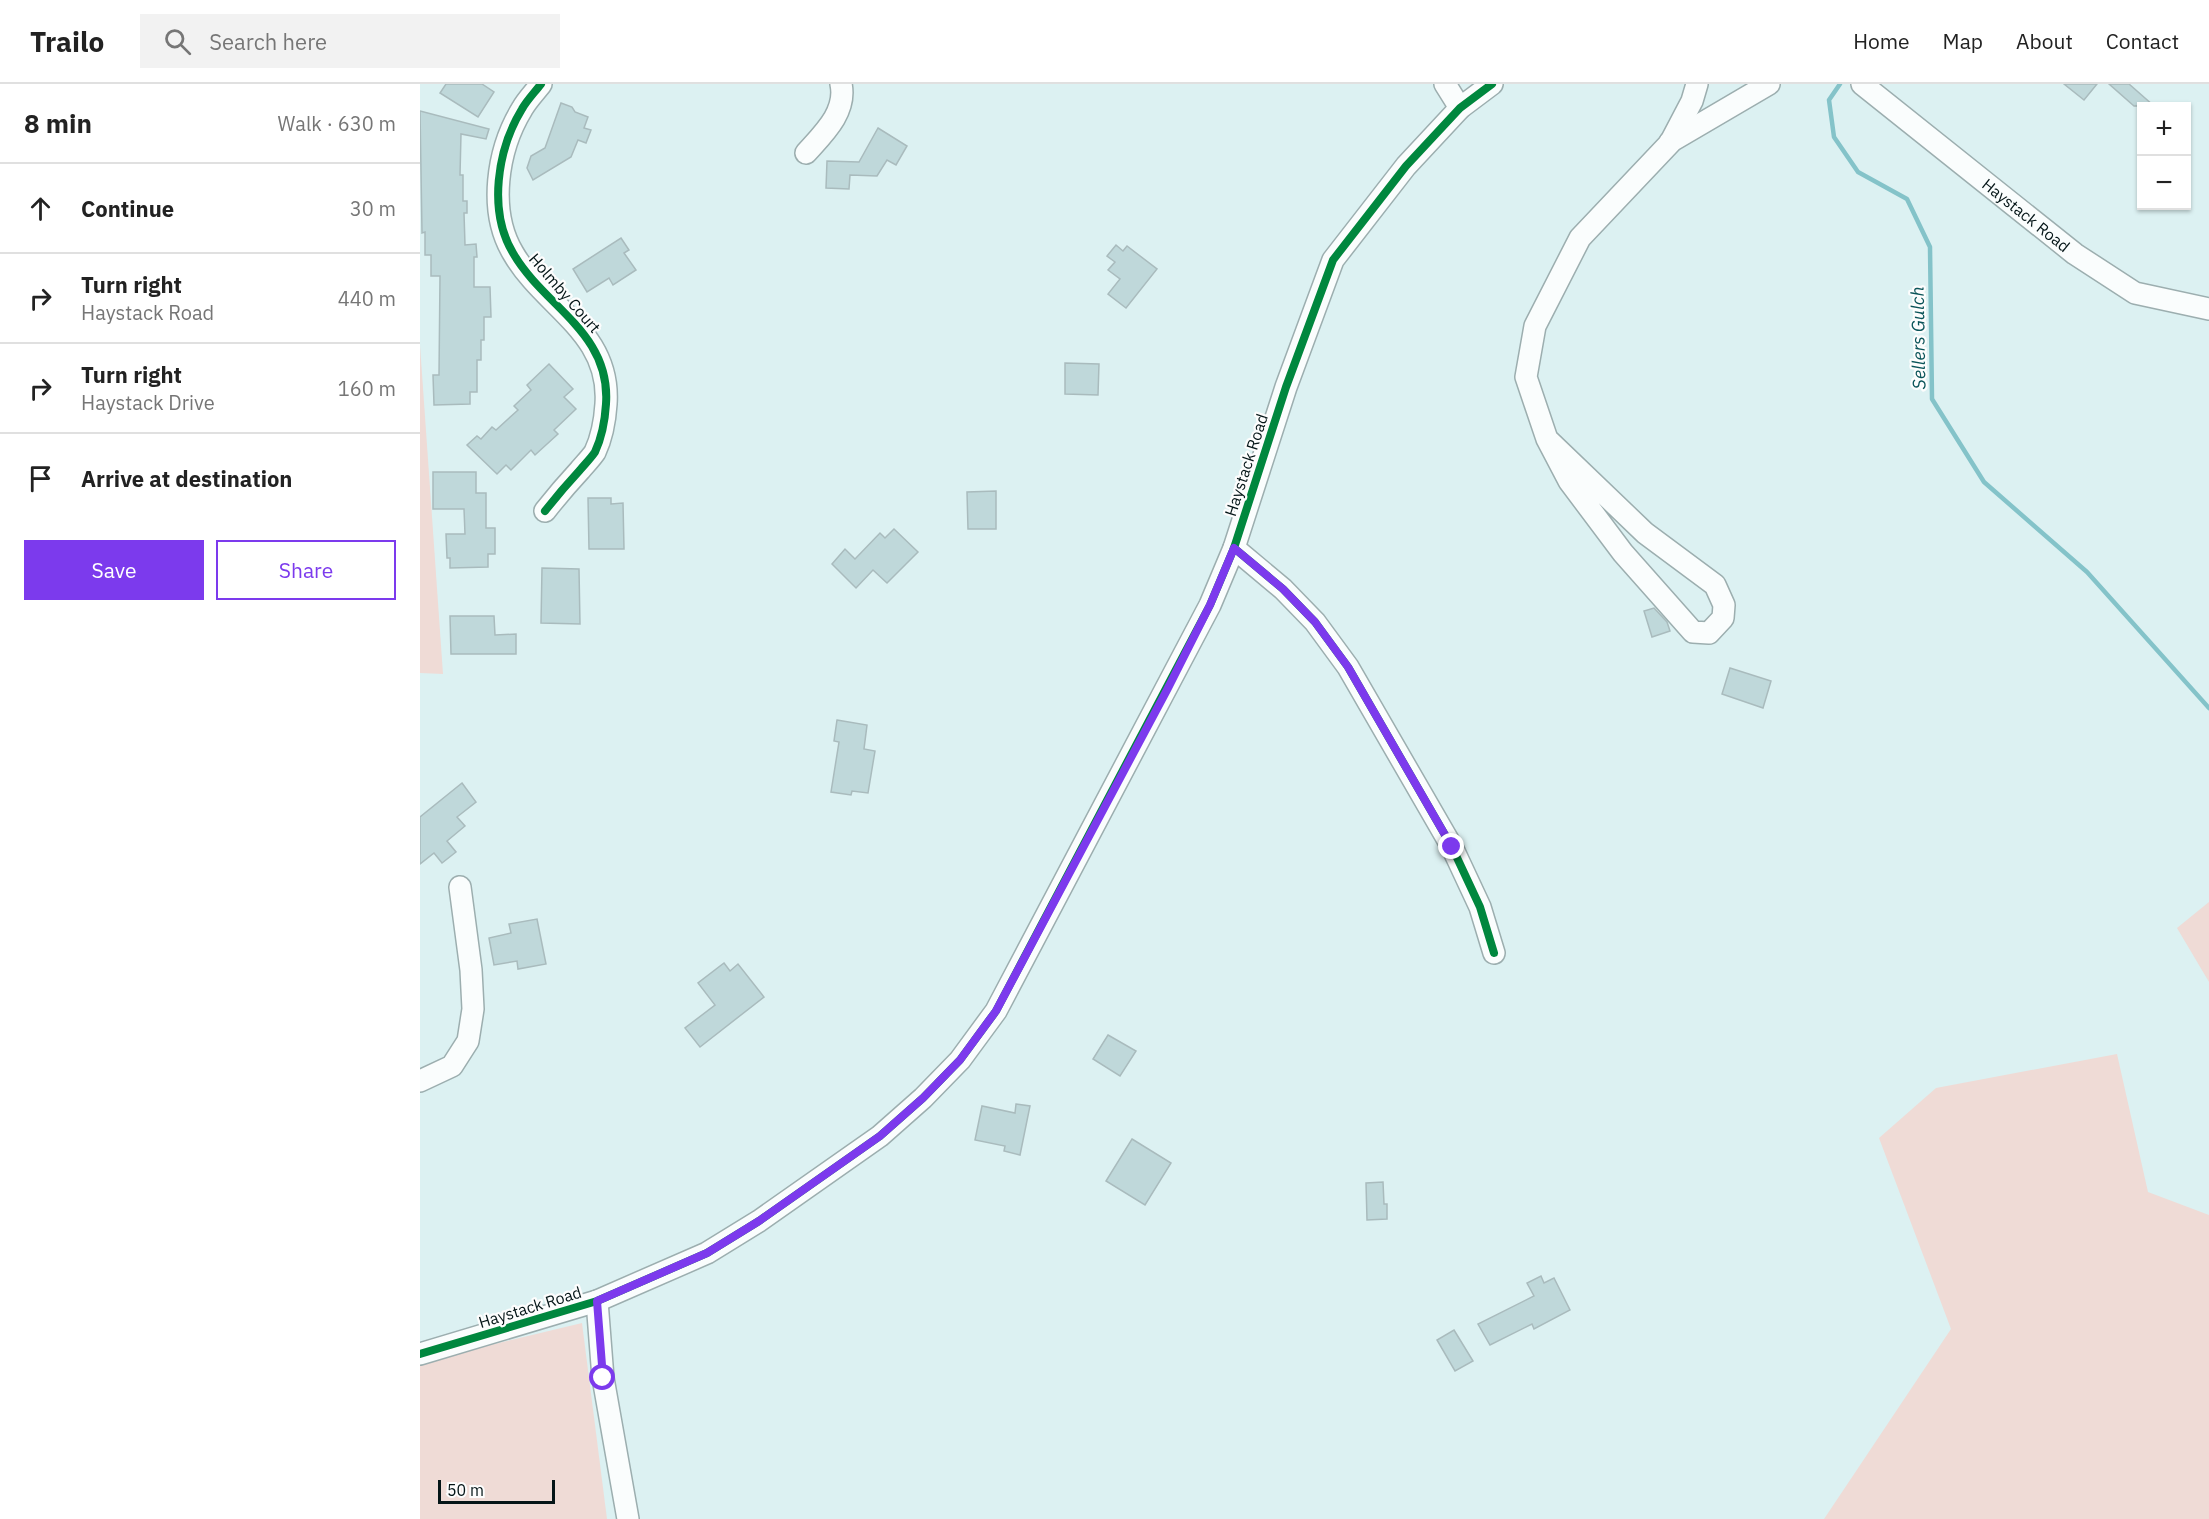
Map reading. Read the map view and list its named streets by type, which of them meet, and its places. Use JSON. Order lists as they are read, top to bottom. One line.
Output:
{"streets":{"street":["Haystack Road","Holmby Court"]},"water":["Sellers Gulch"],"scale_bar":"50 m","page":{"header":"Trailo","search":"Search here","nav":["Home","Map","About","Contact"],"heading":["8 min","Walk · 630 m"],"map_buttons":["+","−"],"list":[["Continue","30 m"],["Turn right","Haystack Road","440 m"],["Turn right","Haystack Drive","160 m"],"Arrive at destination"],"buttons":["Save","Share"],"scale":"50 m"}}
